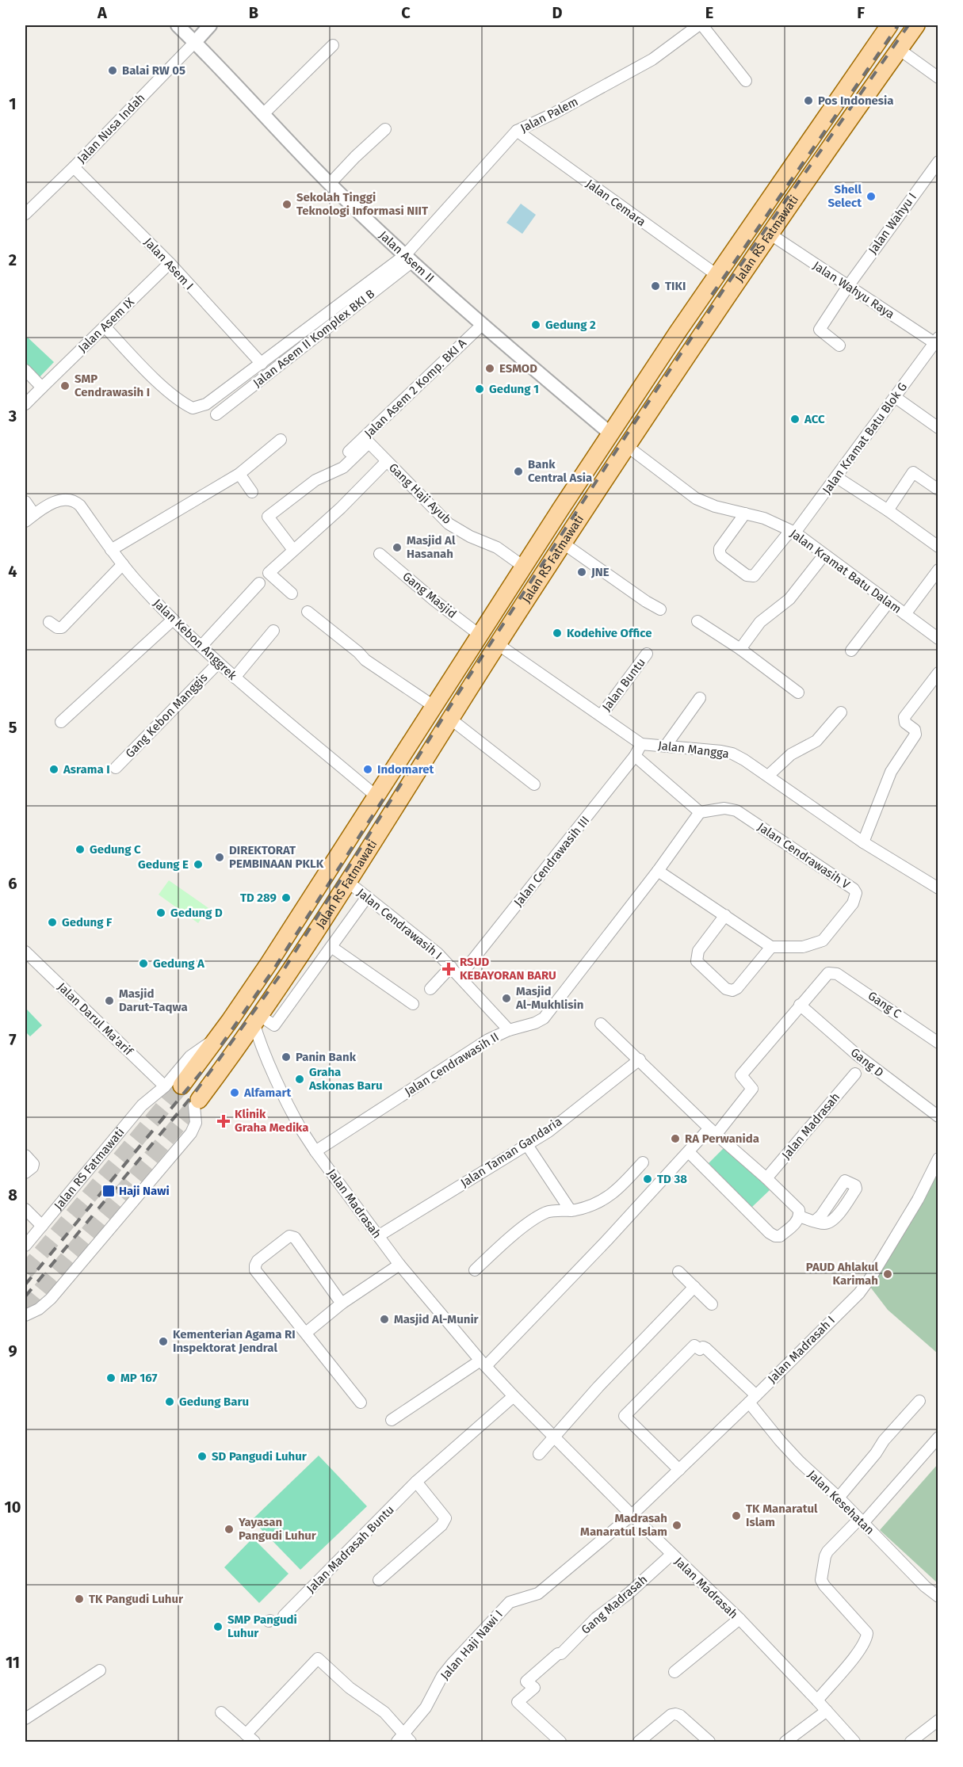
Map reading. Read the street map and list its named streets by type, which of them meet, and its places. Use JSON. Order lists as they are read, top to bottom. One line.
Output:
{"streets":{"main road":["Jalan RS Fatmawati"],"street":["Jalan Palem","Jalan Nusa Indah","Jalan Cemara","Jalan Wahyu I","Jalan Asem II","Jalan Asem I","Jalan Wahyu Raya","Jalan Asem IX","Jalan Asem II Komplex BKI B","Jalan Asem 2 Komp. BKI A","Jalan Kramat Batu Blok G","Gang Haji Ayub","Jalan Kramat Batu Dalam","Gang Masjid","Jalan Kebon Anggrek","Jalan Buntu","Gang Kebon Manggis","Jalan Mangga","Jalan Cendrawasih V","Jalan Cendrawasih III","Jalan Cendrawasih I","Gang C","Jalan Darul Ma'arif","Gang D","Jalan Cendrawasih II","Jalan Madrasah","Jalan Taman Gandaria","Jalan Madrasah I","Jalan Kesehatan","Jalan Madrasah Buntu","Gang Madrasah","Jalan Haji Nawi I"]},"crossings":[["Jalan Palem","Jalan Cemara"],["Jalan Palem","Jalan Asem II"],["Jalan Palem","Jalan Asem II Komplex BKI B"],["Jalan Nusa Indah","Jalan Asem II"],["Jalan Nusa Indah","Jalan Asem I"],["Jalan Cemara","Jalan RS Fatmawati"],["Jalan Wahyu I","Jalan Wahyu Raya"],["Jalan RS Fatmawati","Jalan Asem II"],["Jalan RS Fatmawati","Jalan Wahyu Raya"],["Jalan RS Fatmawati","Gang Haji Ayub"],["Jalan RS Fatmawati","Jalan Kramat Batu Dalam"],["Jalan RS Fatmawati","Gang Masjid"],["Jalan RS Fatmawati","Jalan Kebon Anggrek"],["Jalan RS Fatmawati","Jalan Mangga"],["Jalan RS Fatmawati","Jalan Cendrawasih I"],["Jalan RS Fatmawati","Jalan Darul Ma'arif"],["Jalan RS Fatmawati","Jalan Madrasah"],["Jalan Asem II","Jalan Asem II Komplex BKI B"],["Jalan Asem II","Jalan Asem 2 Komp. BKI A"],["Jalan Asem I","Jalan Asem IX"],["Jalan Wahyu Raya","Jalan Kramat Batu Blok G"],["Jalan Asem 2 Komp. BKI A","Gang Haji Ayub"],["Jalan Kramat Batu Blok G","Jalan Kramat Batu Dalam"],["Jalan Kebon Anggrek","Gang Kebon Manggis"],["Jalan Buntu","Jalan Mangga"],["Jalan Mangga","Jalan Cendrawasih III"],["Jalan Cendrawasih V","Jalan Cendrawasih II"],["Jalan Cendrawasih III","Jalan Cendrawasih I"],["Jalan Cendrawasih I","Jalan Cendrawasih II"],["Gang C","Gang D"],["Jalan Cendrawasih II","Jalan Madrasah"],["Jalan Madrasah","Jalan Taman Gandaria"],["Jalan Madrasah","Jalan Madrasah I"],["Jalan Madrasah","Jalan Madrasah Buntu"],["Jalan Madrasah","Gang Madrasah"],["Jalan Madrasah","Jalan Haji Nawi I"],["Jalan Madrasah I","Jalan Kesehatan"],["Jalan Madrasah I","Jalan Haji Nawi I"]],"places":{"other":["Balai RW 05","Pos Indonesia","Shell Select","Sekolah Tinggi Teknologi Informasi NIIT","TIKI","Gedung 2","ESMOD","SMP Cendrawasih I","Gedung 1","ACC","Bank Central Asia","Masjid Al Hasanah","JNE","Kodehive Office","Asrama I","Indomaret","Gedung C","DIREKTORAT PEMBINAAN PKLK","Gedung E","TD 289","Gedung D","Gedung F","Gedung A","Masjid Al-Mukhlisin","Masjid Darut-Taqwa","Panin Bank","Graha Askonas Baru","Alfamart","RA Perwanida","TD 38","PAUD Ahlakul Karimah","Masjid Al-Munir","Kementerian Agama RI Inspektorat Jendral","MP 167","Gedung Baru","SD Pangudi Luhur","TK Manaratul Islam","Madrasah Manaratul Islam","Yayasan Pangudi Luhur","TK Pangudi Luhur","SMP Pangudi Luhur"],"health":["RSUD KEBAYORAN BARU","Klinik Graha Medika"],"transit":["Haji Nawi"]},"grid":{"columns":["A","B","C","D","E","F"],"rows":["1","2","3","4","5","6","7","8","9","10","11"]}}
